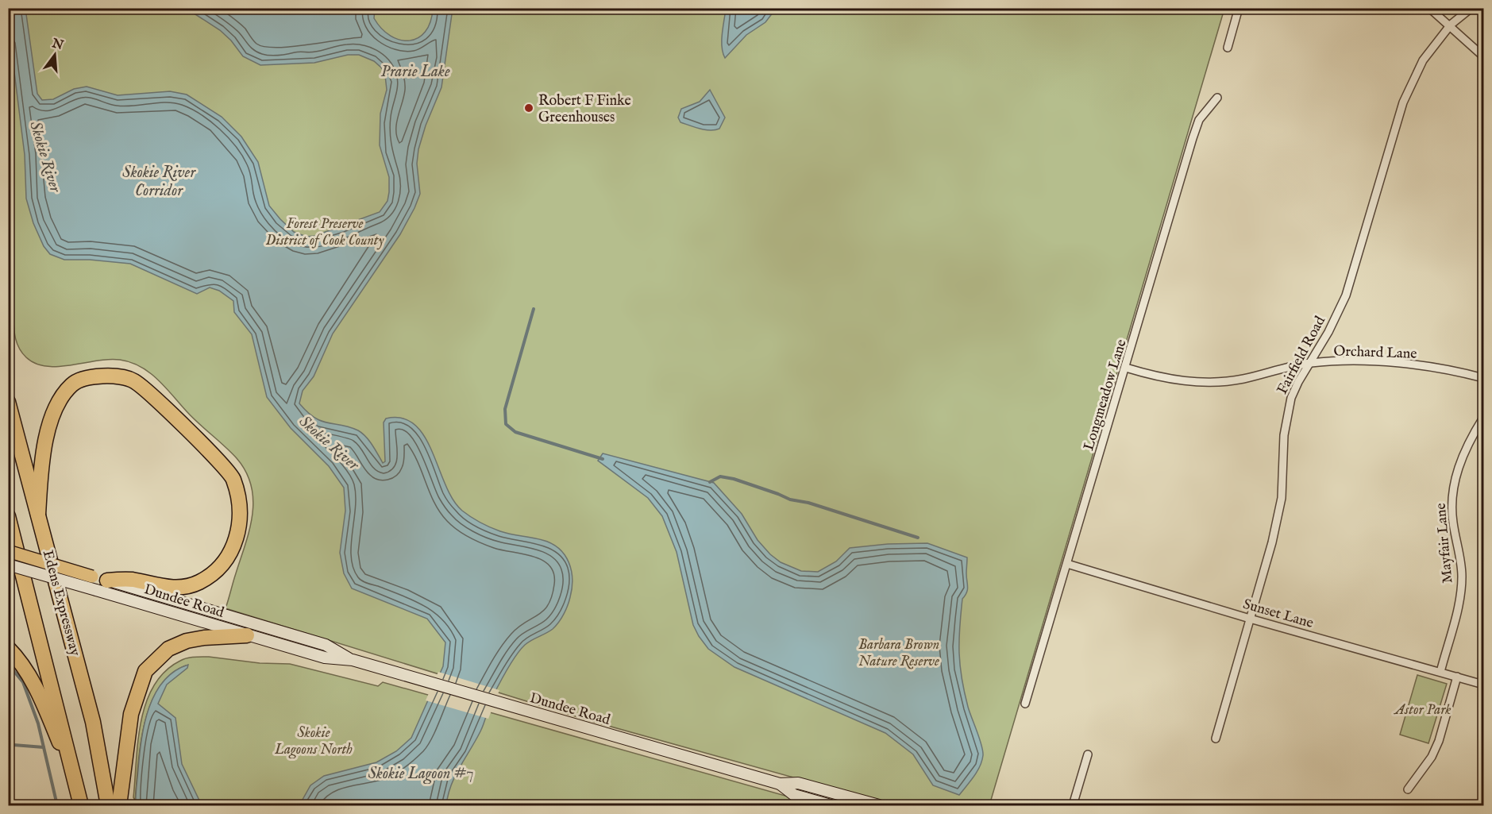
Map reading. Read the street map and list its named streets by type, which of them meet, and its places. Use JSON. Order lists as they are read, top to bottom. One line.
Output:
{"streets":{"highway":["Edens Expressway"],"main road":["Dundee Road"],"street":["Orchard Lane","Fairfield Road","Longmeadow Lane","Mayfair Lane","Sunset Lane"]},"crossings":[["Orchard Lane","Fairfield Road"],["Orchard Lane","Longmeadow Lane"],["Fairfield Road","Sunset Lane"],["Longmeadow Lane","Sunset Lane"],["Mayfair Lane","Sunset Lane"]],"water":["Prarie Lake","Skokie River","Skokie River Corridor","Skokie Lagoon #7"],"parks":["Forest Preserve District of Cook County","Barbara Brown Nature Reserve","Astor Park","Skokie Lagoons North"],"places":["Robert F Finke Greenhouses"],"north":"top"}
